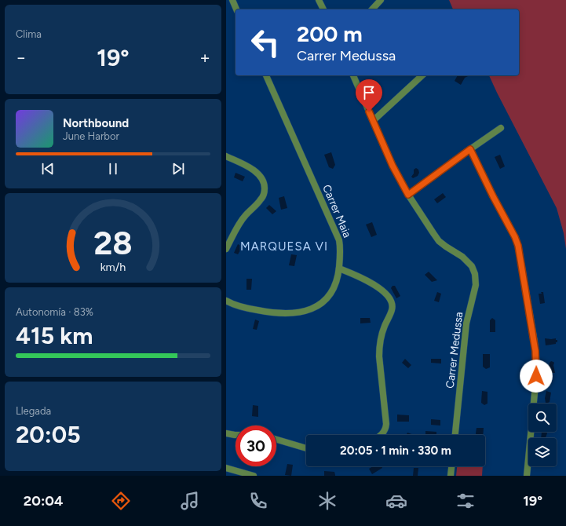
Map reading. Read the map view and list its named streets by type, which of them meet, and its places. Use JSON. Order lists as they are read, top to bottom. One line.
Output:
{"streets":{"street":["Carrer Maia","Carrer Medussa"]},"districts":["MARQUESA VI"],"page":{"tile":["Clima",["Autonomía · 83%","415 km"],["Llegada","20:05"]],"turn":["200 m","Carrer Medussa"],"heat":["−","19°","+"],"song":["Northbound","June Harbor"],"limit":"30","trip":"20:05 · 1 min · 330 m","tabs":["20:04","19°"],"gauge":["28","km/h"]}}
